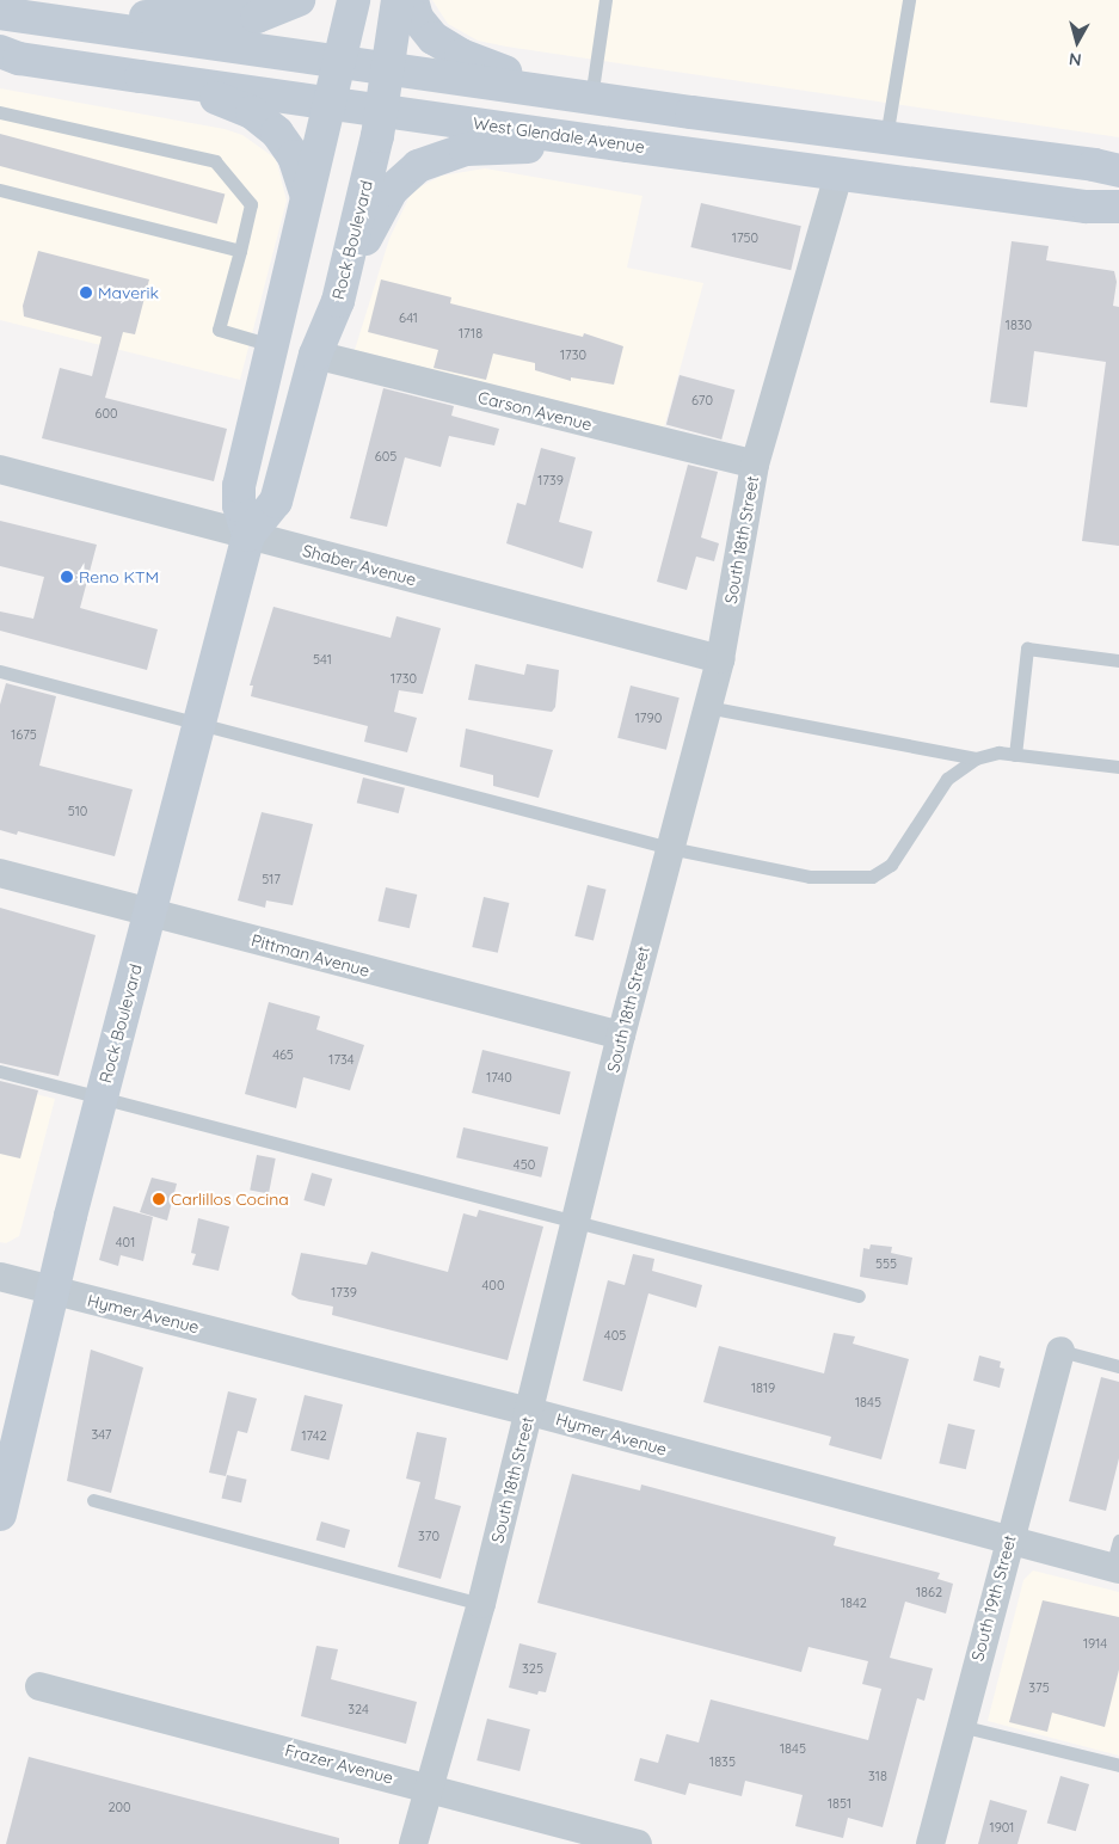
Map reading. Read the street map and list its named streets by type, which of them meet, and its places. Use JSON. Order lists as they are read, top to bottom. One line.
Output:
{"streets":{"main road":["West Glendale Avenue","Rock Boulevard"],"street":["Carson Avenue","South 18th Street","Shaber Avenue","Pittman Avenue","Hymer Avenue","South 19th Street","Frazer Avenue"]},"crossings":[["West Glendale Avenue","Rock Boulevard"],["West Glendale Avenue","South 18th Street"],["Rock Boulevard","Carson Avenue"],["Rock Boulevard","Shaber Avenue"],["Rock Boulevard","Pittman Avenue"],["Rock Boulevard","Hymer Avenue"],["Carson Avenue","South 18th Street"],["South 18th Street","Shaber Avenue"],["South 18th Street","Pittman Avenue"],["South 18th Street","Hymer Avenue"],["South 18th Street","Frazer Avenue"],["Hymer Avenue","South 19th Street"]],"places":["Maverik","Reno KTM","Carlillos Cocina"],"house_numbers":["1750","641","1830","1718","1730","670","600","605","1739","541","1730","1790","1675","510","517","465","1734","1740","450","401","555","400","1739","405","1819","1845","347","1742","370","1862","1842","1914","325","375","324","1845","1835","318","1851","200","1901"],"north":"bottom"}
